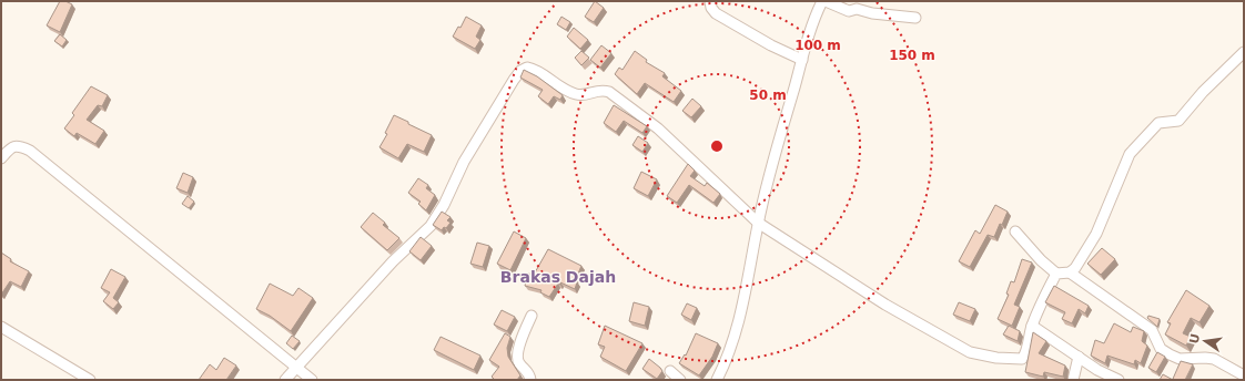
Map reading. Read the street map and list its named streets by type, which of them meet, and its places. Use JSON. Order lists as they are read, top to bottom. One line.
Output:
{"districts":["Brakas Dajah"],"north":"left","rings":["100 m","150 m","50 m"]}
